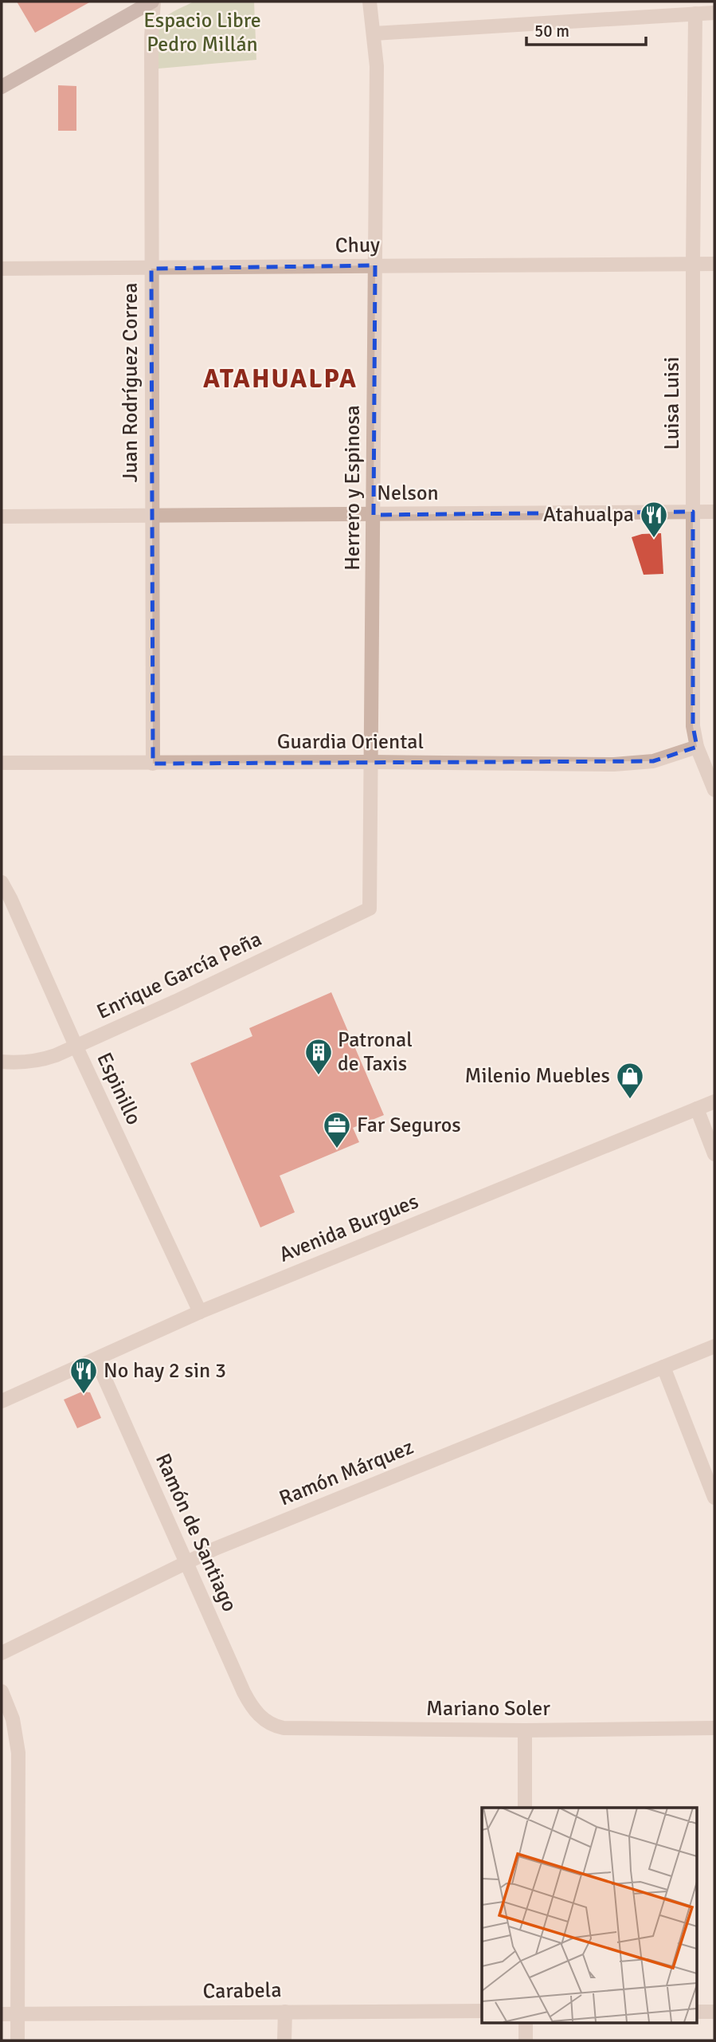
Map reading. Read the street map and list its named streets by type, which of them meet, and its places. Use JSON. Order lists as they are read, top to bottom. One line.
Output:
{"streets":{"street":["Chuy","Juan Rodríguez Correa","Luisa Luisi","Herrero y Espinosa","Nelson","Guardia Oriental","Enrique García Peña","Espinillo","Avenida Burgues","Ramón Márquez","Ramón de Santiago","Mariano Soler","Carabela"]},"crossings":[["Chuy","Juan Rodríguez Correa"],["Chuy","Luisa Luisi"],["Chuy","Herrero y Espinosa"],["Juan Rodríguez Correa","Nelson"],["Juan Rodríguez Correa","Guardia Oriental"],["Luisa Luisi","Nelson"],["Luisa Luisi","Guardia Oriental"],["Herrero y Espinosa","Nelson"],["Herrero y Espinosa","Guardia Oriental"],["Herrero y Espinosa","Enrique García Peña"],["Enrique García Peña","Espinillo"],["Espinillo","Avenida Burgues"],["Avenida Burgues","Ramón de Santiago"],["Ramón Márquez","Ramón de Santiago"],["Ramón de Santiago","Mariano Soler"]],"districts":["ATAHUALPA"],"parks":["Espacio Libre Pedro Millán"],"places":{"restaurant":["Atahualpa","No hay 2 sin 3"],"building":["Patronal de Taxis"],"shop":["Milenio Muebles"],"office":["Far Seguros"]},"scale_bar":"50 m"}
